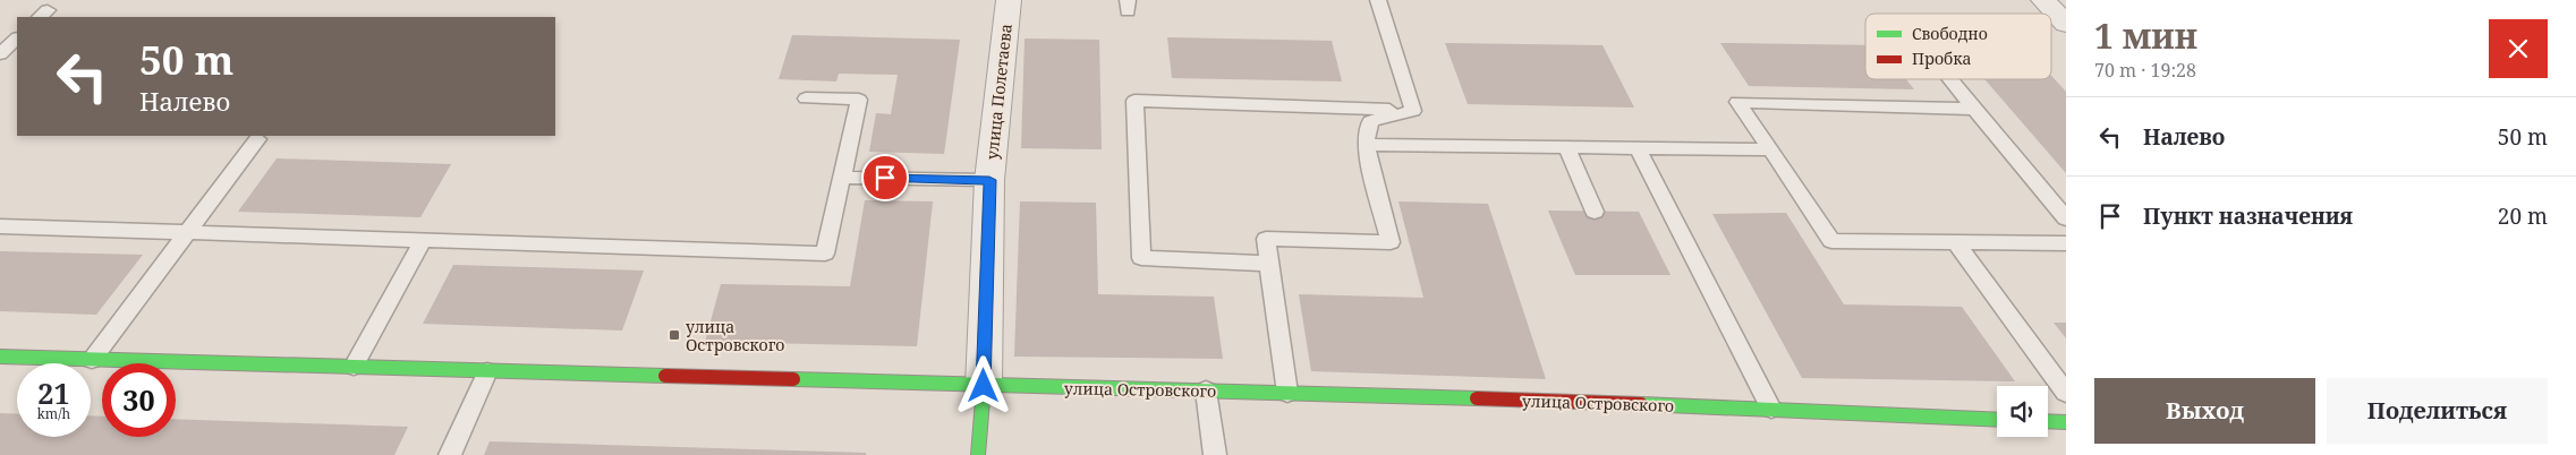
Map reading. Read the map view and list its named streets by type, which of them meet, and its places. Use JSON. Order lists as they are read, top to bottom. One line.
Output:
{"streets":{"street":["улица Полетаева","улица Островского"]},"crossings":[["улица Полетаева","улица Островского"]],"places":{"transit":["улица Островского"]},"legend":["Свободно","Пробка"],"page":{"heading":["1 мин","70 m · 19:28"],"turn":["50 m","Налево"],"list":[{"name":"Налево","value":"50 m"},{"name":"Пункт назначения","value":"20 m"}],"speed":"21 km/h","limit":"30","buttons":["Выход","Поделиться"]}}
